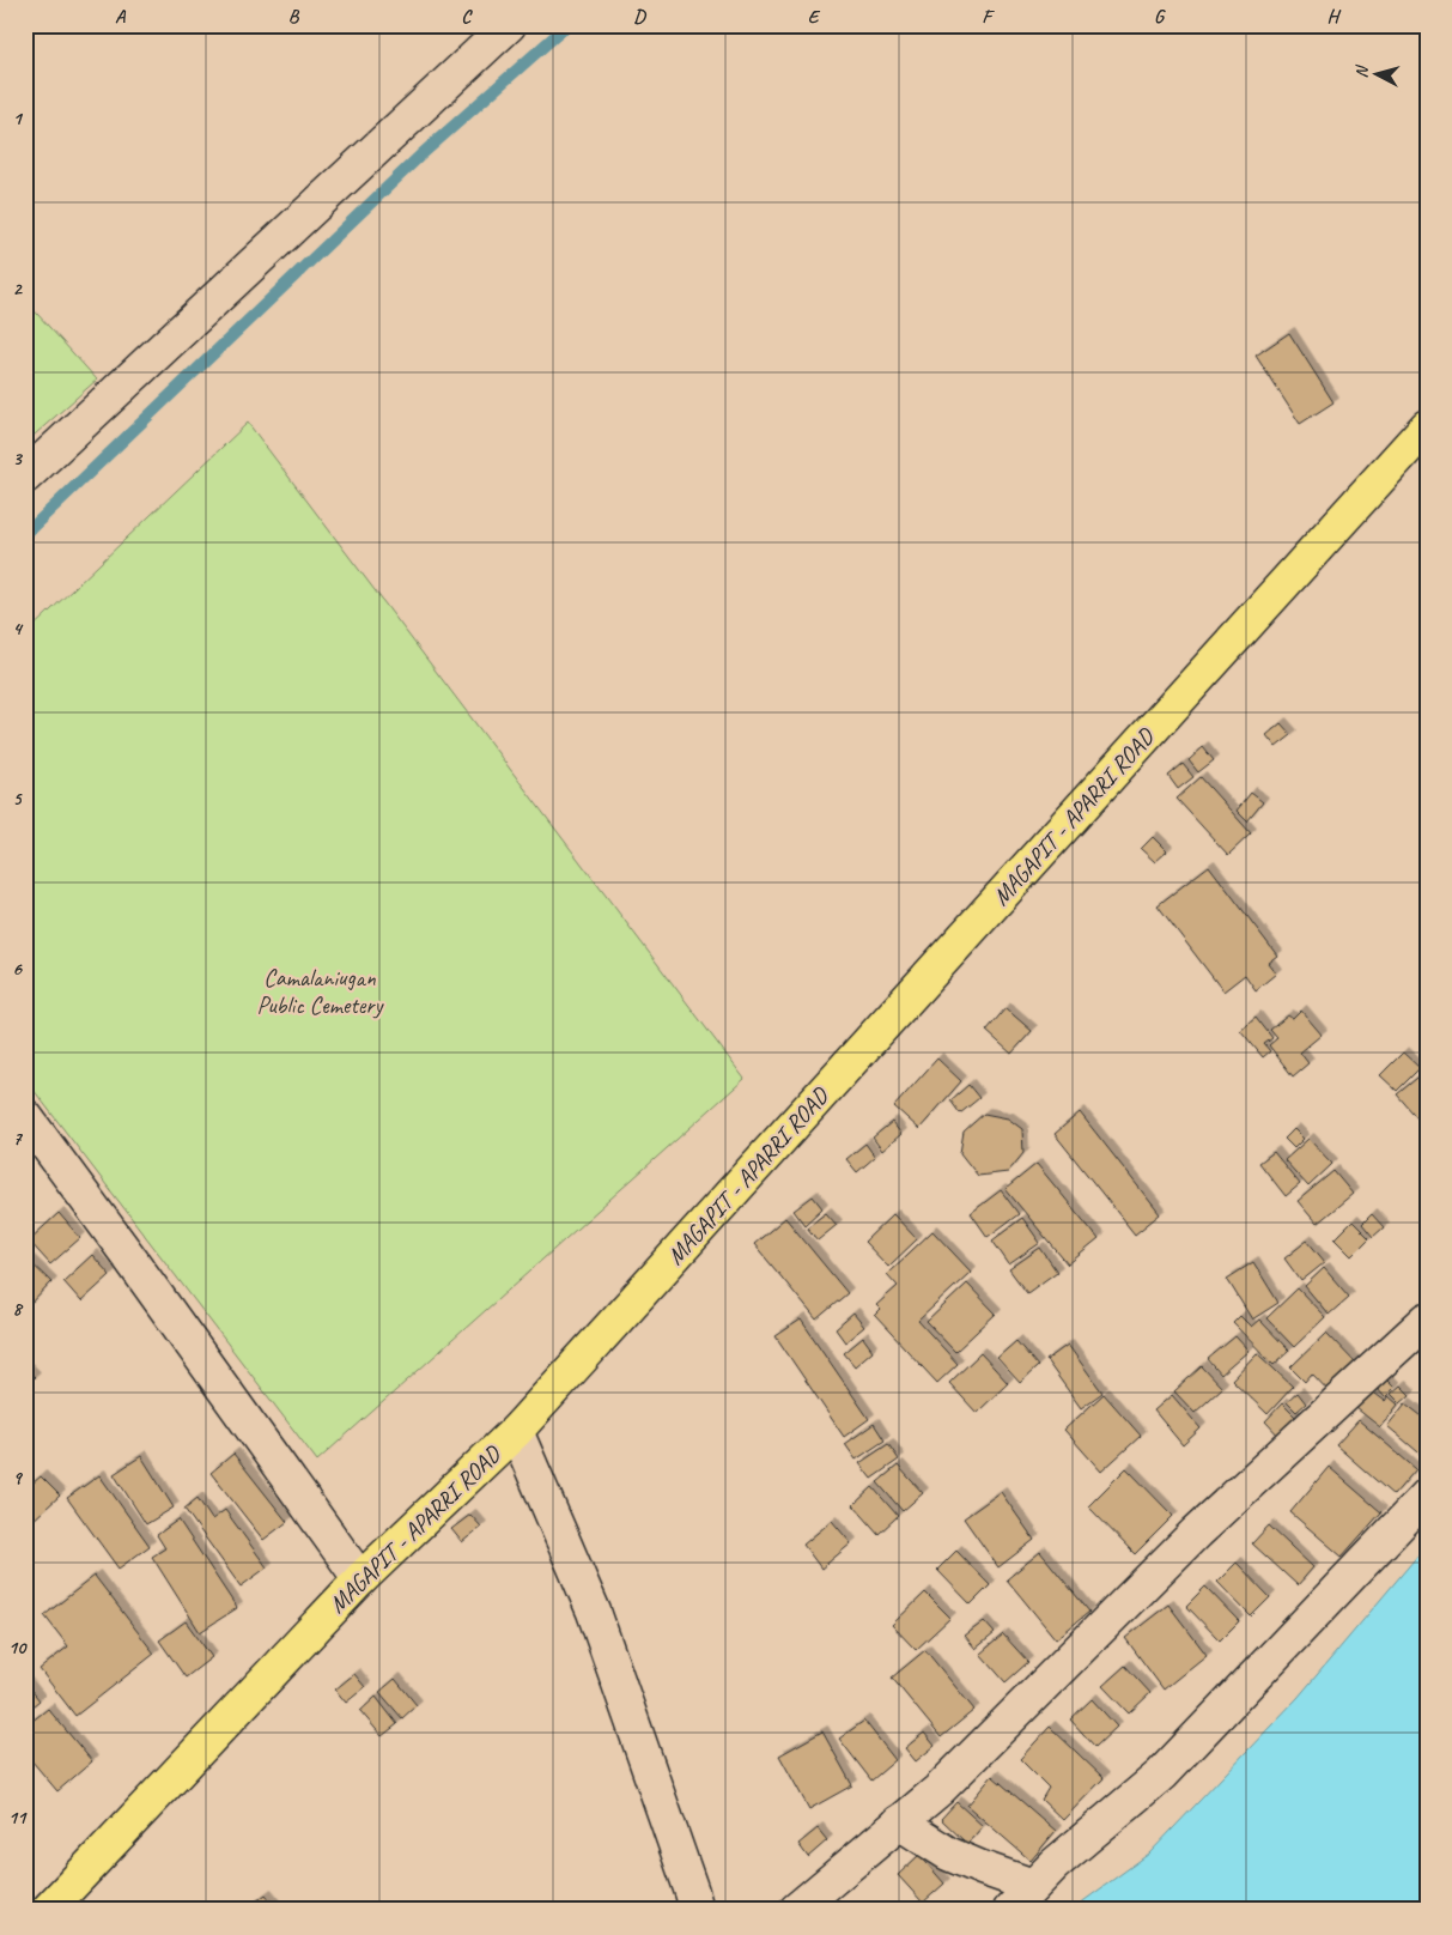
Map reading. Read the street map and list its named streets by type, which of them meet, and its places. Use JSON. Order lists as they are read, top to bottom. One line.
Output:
{"streets":{"main road":["MAGAPIT - APARRI ROAD"]},"parks":["Camalaniugan Public Cemetery"],"north":"left","grid":{"columns":["A","B","C","D","E","F","G","H"],"rows":["1","2","3","4","5","6","7","8","9","10","11"]}}
